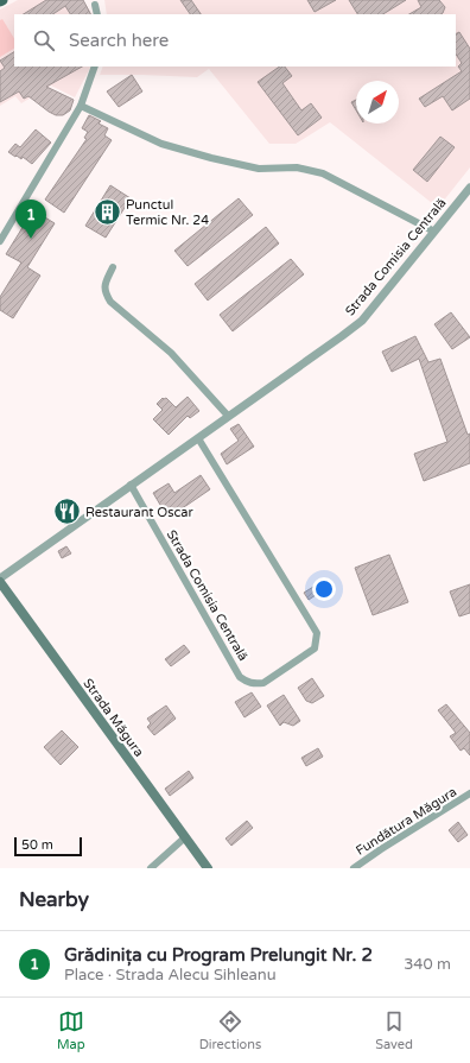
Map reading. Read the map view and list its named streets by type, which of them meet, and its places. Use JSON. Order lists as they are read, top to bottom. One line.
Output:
{"streets":{"main road":["Strada Măgura"],"street":["Strada Comisia Centrală","Fundătura Măgura"]},"places":{"building":["Punctul Termic Nr. 24"],"restaurant":["Restaurant Oscar"]},"scale_bar":"50 m","north":"top right","page":{"search":"Search here","pins":"1","scale":"50 m","heading":"Nearby","list":[{"mark":"1","name":"Grădinița cu Program Prelungit Nr. 2","note":"Place · Strada Alecu Sihleanu","value":"340 m"}],"nav":["Map","Directions","Saved"]}}
